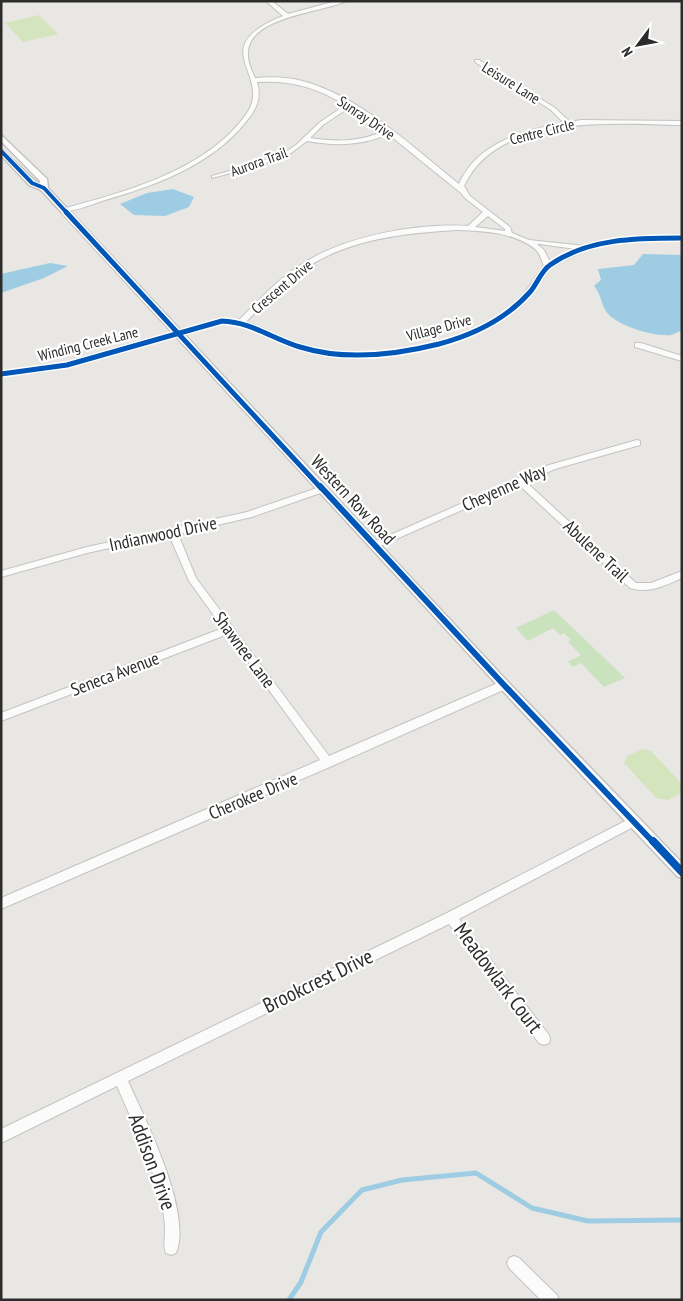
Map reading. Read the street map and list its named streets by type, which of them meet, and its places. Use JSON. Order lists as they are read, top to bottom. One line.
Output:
{"streets":{"street":["Leisure Lane","Sunray Drive","Centre Circle","Aurora Trail","Crescent Drive","Village Drive","Winding Creek Lane","Cheyenne Way","Western Row Road","Indianwood Drive","Abulene Trail","Shawnee Lane","Seneca Avenue","Cherokee Drive","Meadowlark Court","Brookcrest Drive","Addison Drive"]},"crossings":[["Leisure Lane","Centre Circle"],["Sunray Drive","Centre Circle"],["Sunray Drive","Aurora Trail"],["Crescent Drive","Village Drive"],["Village Drive","Winding Creek Lane"],["Village Drive","Western Row Road"],["Winding Creek Lane","Western Row Road"],["Cheyenne Way","Western Row Road"],["Cheyenne Way","Abulene Trail"],["Western Row Road","Indianwood Drive"],["Western Row Road","Cherokee Drive"],["Western Row Road","Brookcrest Drive"],["Indianwood Drive","Shawnee Lane"],["Shawnee Lane","Seneca Avenue"],["Shawnee Lane","Cherokee Drive"],["Meadowlark Court","Brookcrest Drive"],["Brookcrest Drive","Addison Drive"]],"north":"bottom left"}
